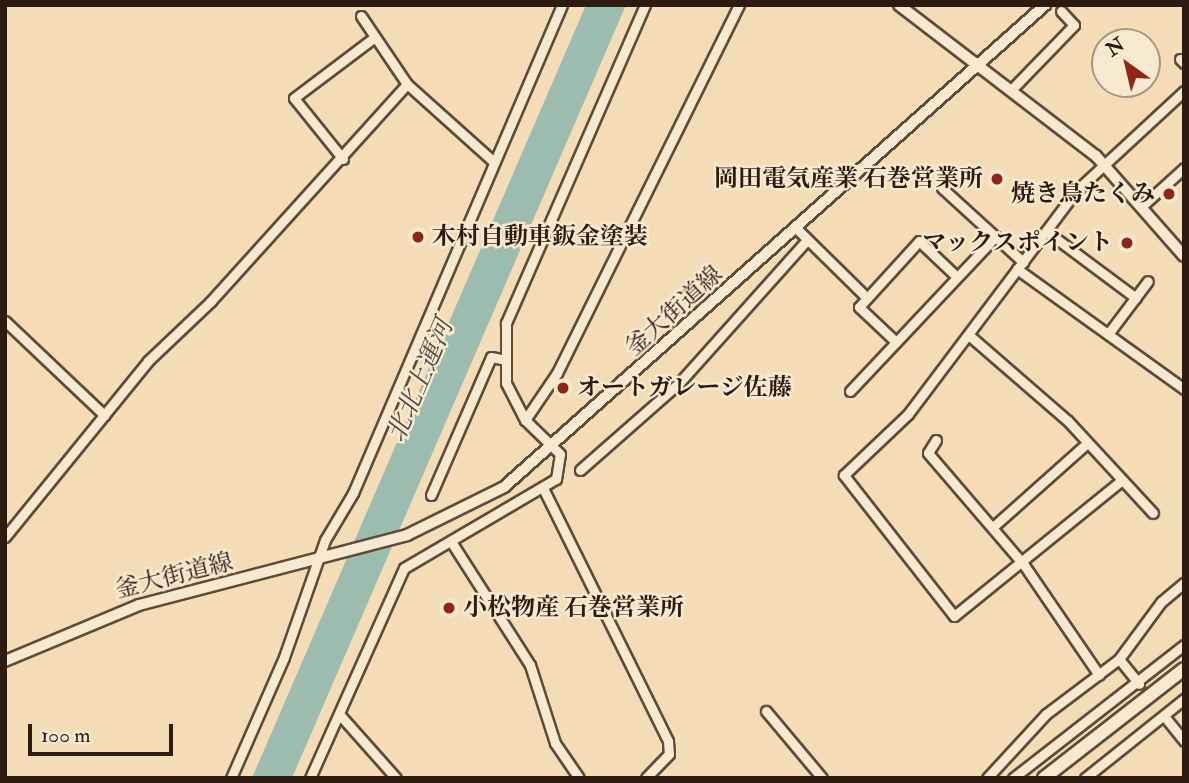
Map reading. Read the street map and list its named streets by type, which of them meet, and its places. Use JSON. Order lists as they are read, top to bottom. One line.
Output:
{"streets":{"street":["釜大街道線"]},"water":["北北上運河"],"places":["岡田電気産業 石巻営業所","焼き鳥たくみ","木村自動車鈑金塗装","マックスポイント","オートガレージ佐藤","小松物産 石巻営業所"],"scale_bar":"100 m","north":"top left"}
